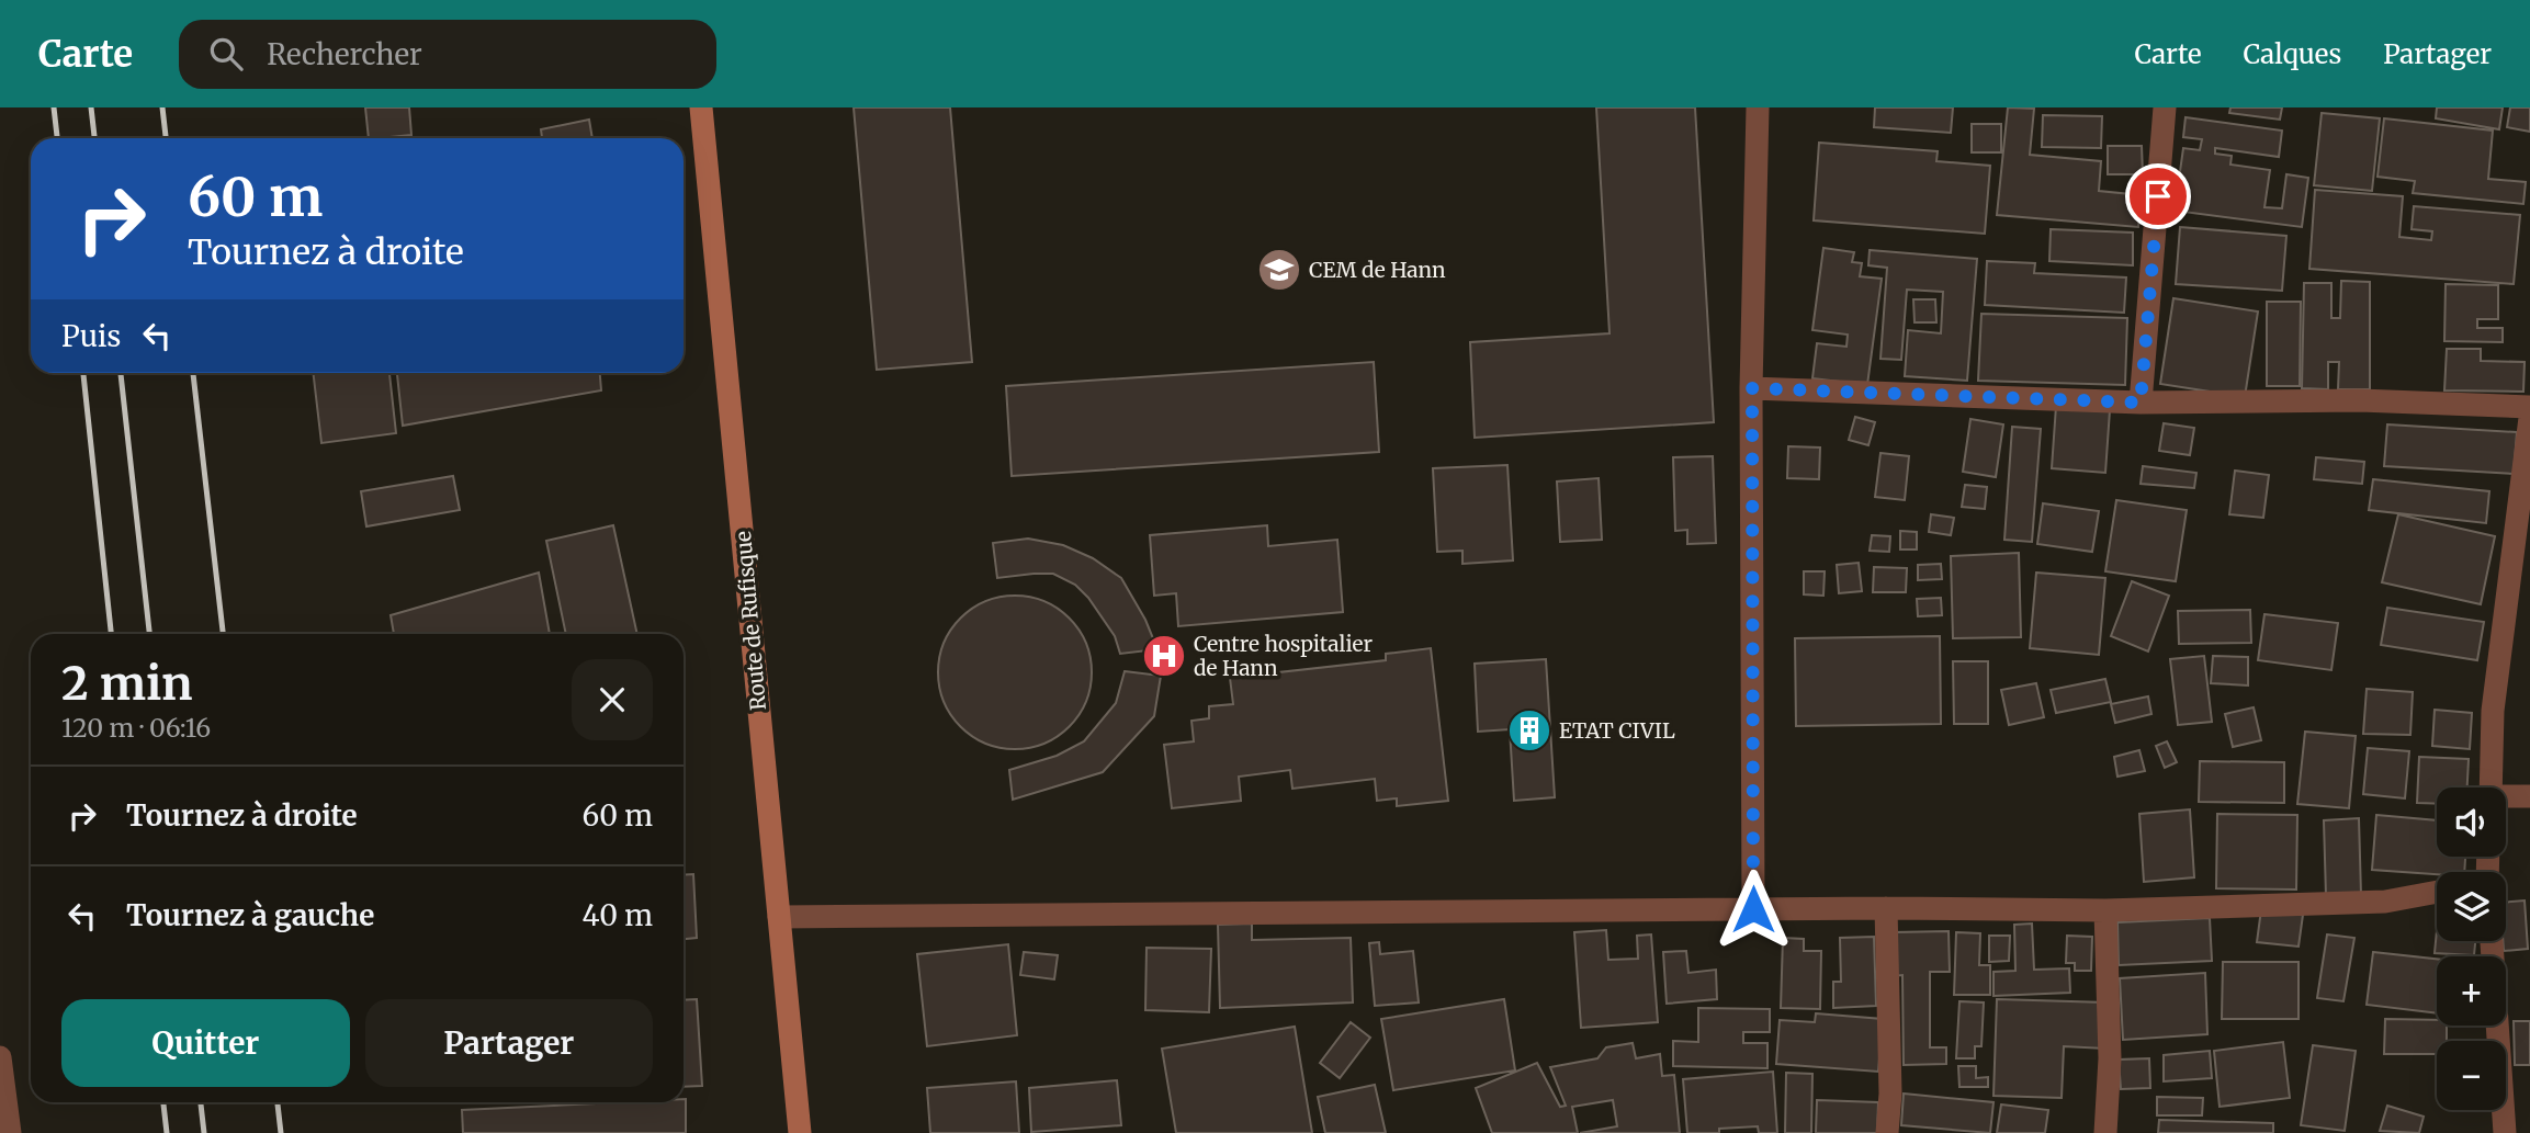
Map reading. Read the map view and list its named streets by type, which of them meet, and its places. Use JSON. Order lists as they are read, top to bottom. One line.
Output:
{"streets":{"main road":["Route de Rufisque"]},"places":{"school or university":["CEM de Hann"],"hospital":["Centre hospitalier de Hann"],"building":["ETAT CIVIL"]},"page":{"header":"Carte","search":"Rechercher","nav":["Carte","Calques","Partager"],"turn":["60 m","Tournez à droite"],"then":"Puis","heading":["2 min","120 m · 06:16"],"list":[{"name":"Tournez à droite","value":"60 m"},{"name":"Tournez à gauche","value":"40 m"}],"map_buttons":["+","−"],"buttons":["Quitter","Partager"]}}
